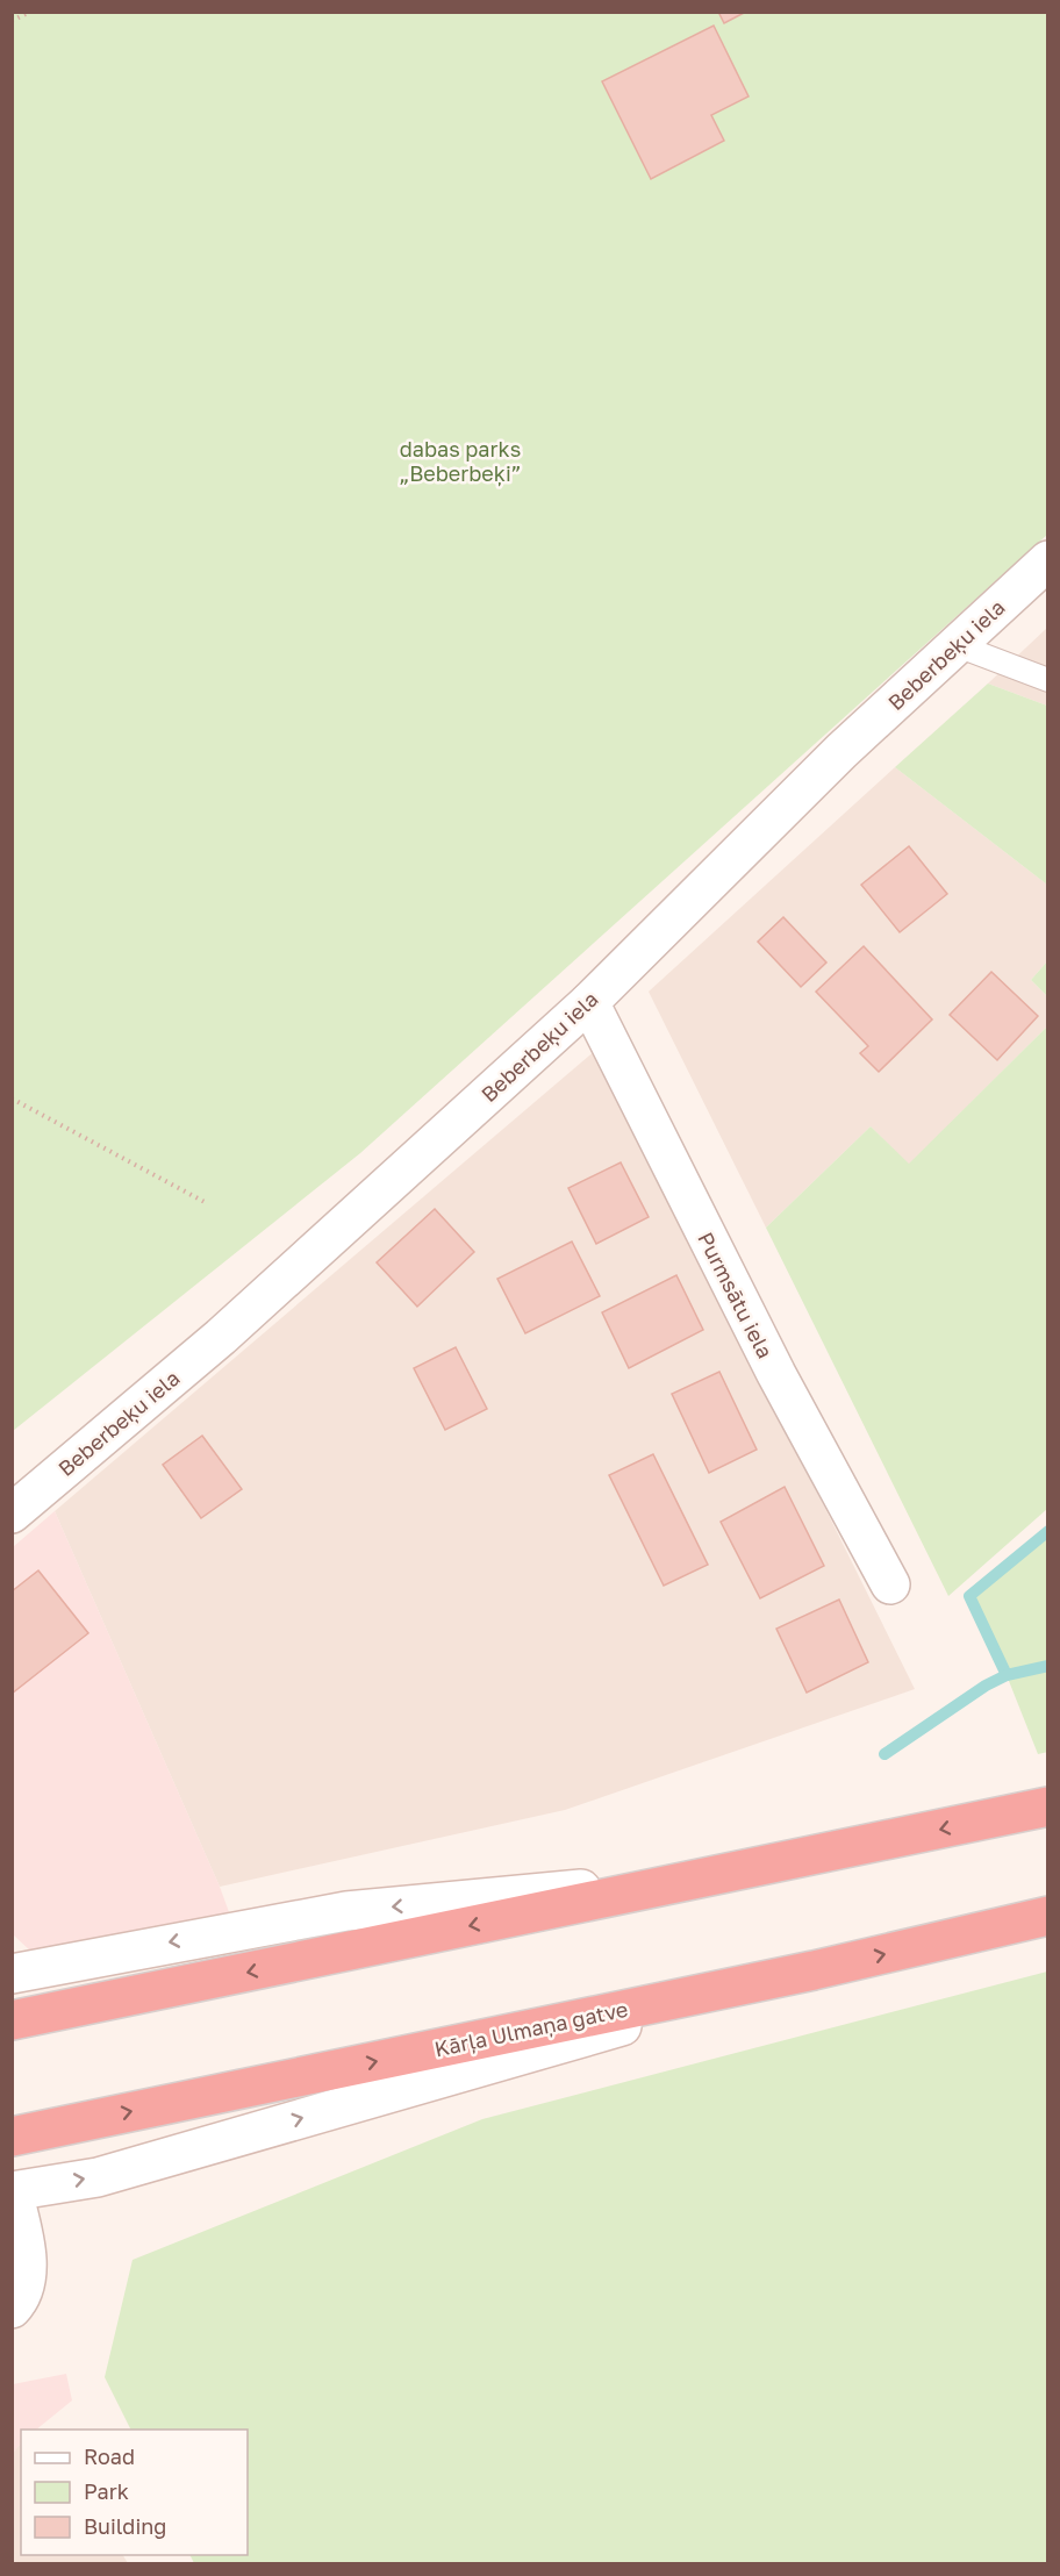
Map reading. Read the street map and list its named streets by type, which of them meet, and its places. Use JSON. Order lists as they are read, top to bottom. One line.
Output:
{"streets":{"highway":["Kārļa Ulmaņa gatve"],"street":["Beberbeķu iela","Purmsātu iela"]},"crossings":[["Beberbeķu iela","Purmsātu iela"]],"parks":["dabas parks „Beberbeķi”"],"legend":["Road","Park","Building"]}
